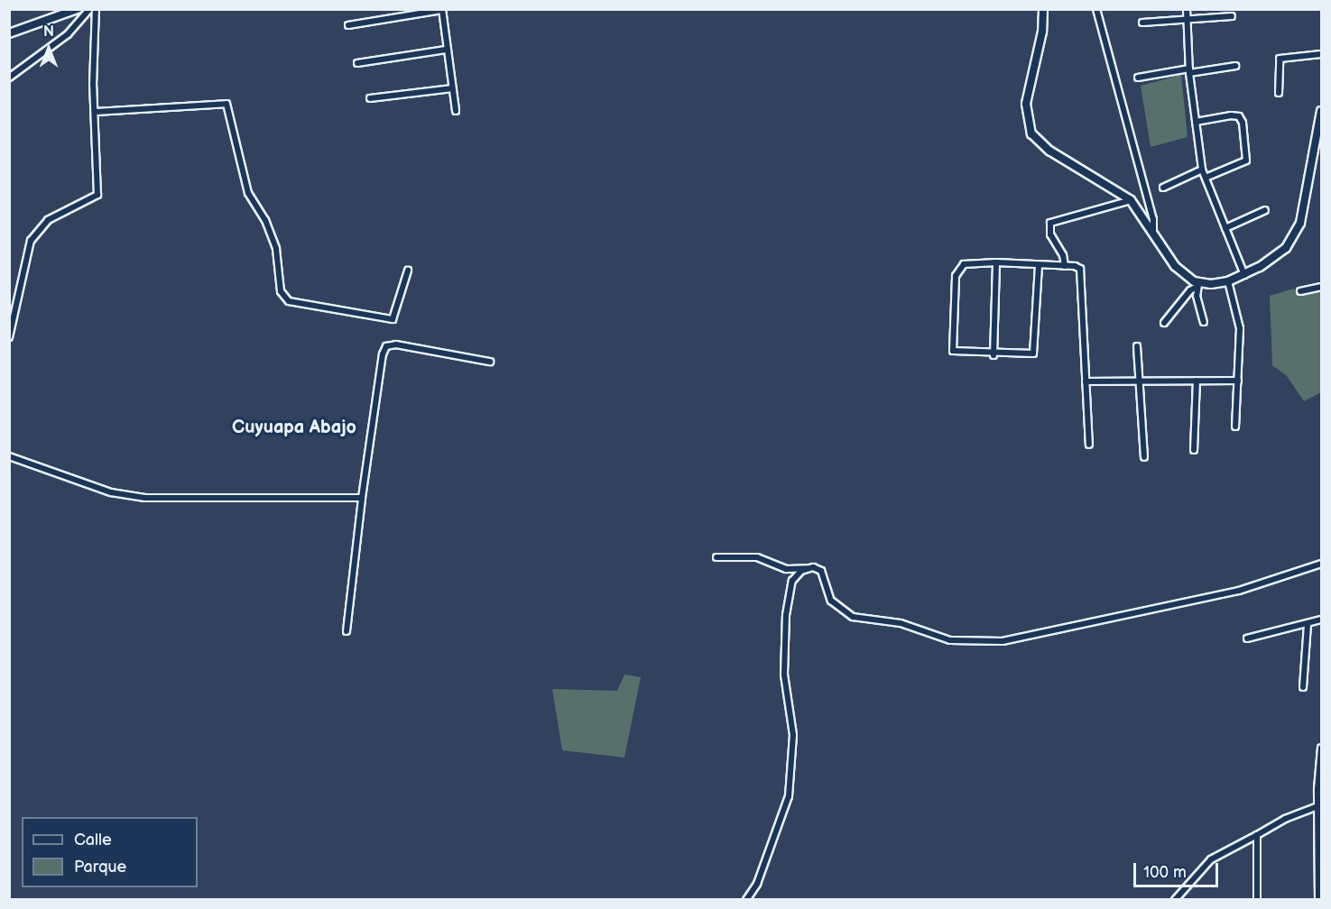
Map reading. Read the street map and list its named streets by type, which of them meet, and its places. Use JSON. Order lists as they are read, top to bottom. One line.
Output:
{"districts":["Cuyuapa Abajo"],"legend":["Calle","Parque"],"scale_bar":"100 m","north":"top"}
